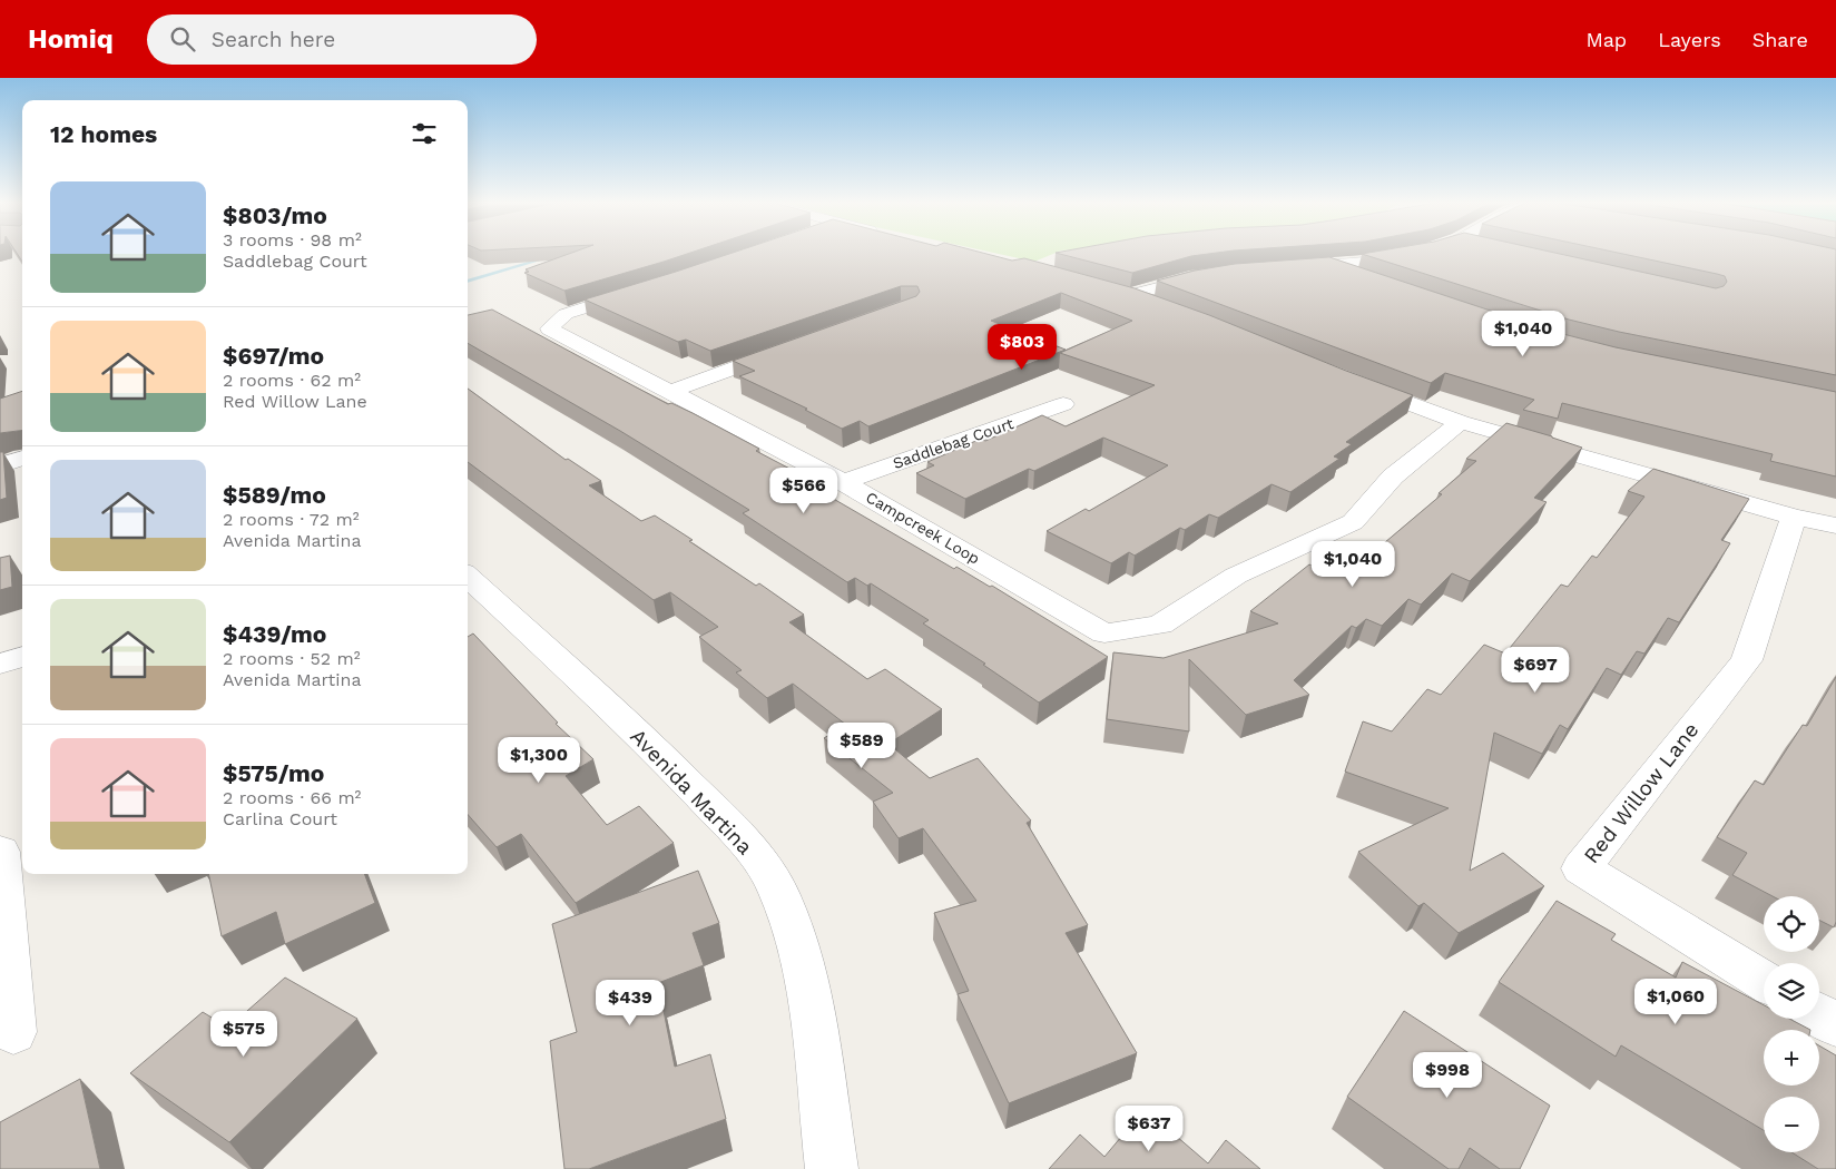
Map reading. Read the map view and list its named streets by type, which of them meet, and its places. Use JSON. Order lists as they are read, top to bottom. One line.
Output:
{"streets":{"street":["Saddlebag Court","Campcreek Loop","Avenida Martina","Red Willow Lane"]},"crossings":[["Saddlebag Court","Campcreek Loop"]],"page":{"header":"Homiq","search":"Search here","nav":["Map","Layers","Share"],"heading":"12 homes","list":[{"name":"$803/mo","note":"3 rooms · 98 m² · Saddlebag Court"},{"name":"$697/mo","note":"2 rooms · 62 m² · Red Willow Lane"},{"name":"$589/mo","note":"2 rooms · 72 m² · Avenida Martina"},{"name":"$439/mo","note":"2 rooms · 52 m² · Avenida Martina"},{"name":"$575/mo","note":"2 rooms · 66 m² · Carlina Court"}],"price":["$1,040","$803","$566","$1,040","$697","$589","$1,300","$1,060","$439","$575","$998","$637"],"map_buttons":["+","−"]}}
